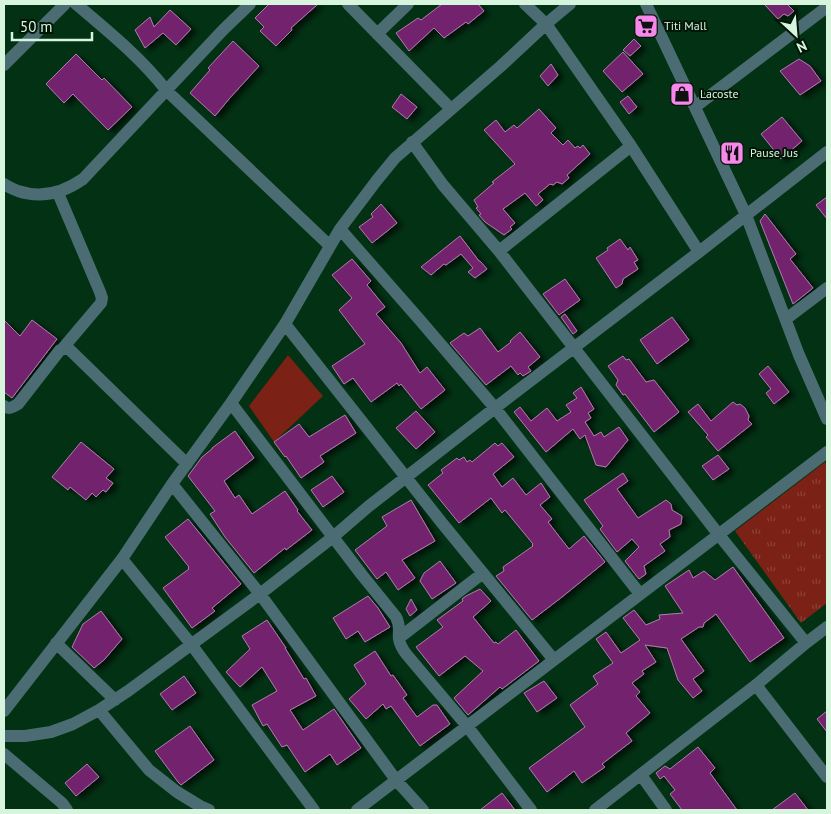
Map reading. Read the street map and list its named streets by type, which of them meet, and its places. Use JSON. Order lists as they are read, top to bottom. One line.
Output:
{"places":{"supermarket":["Titi Mall"],"shop":["Lacoste"],"restaurant":["Pause Jus"]},"scale_bar":"50 m","north":"bottom right"}
